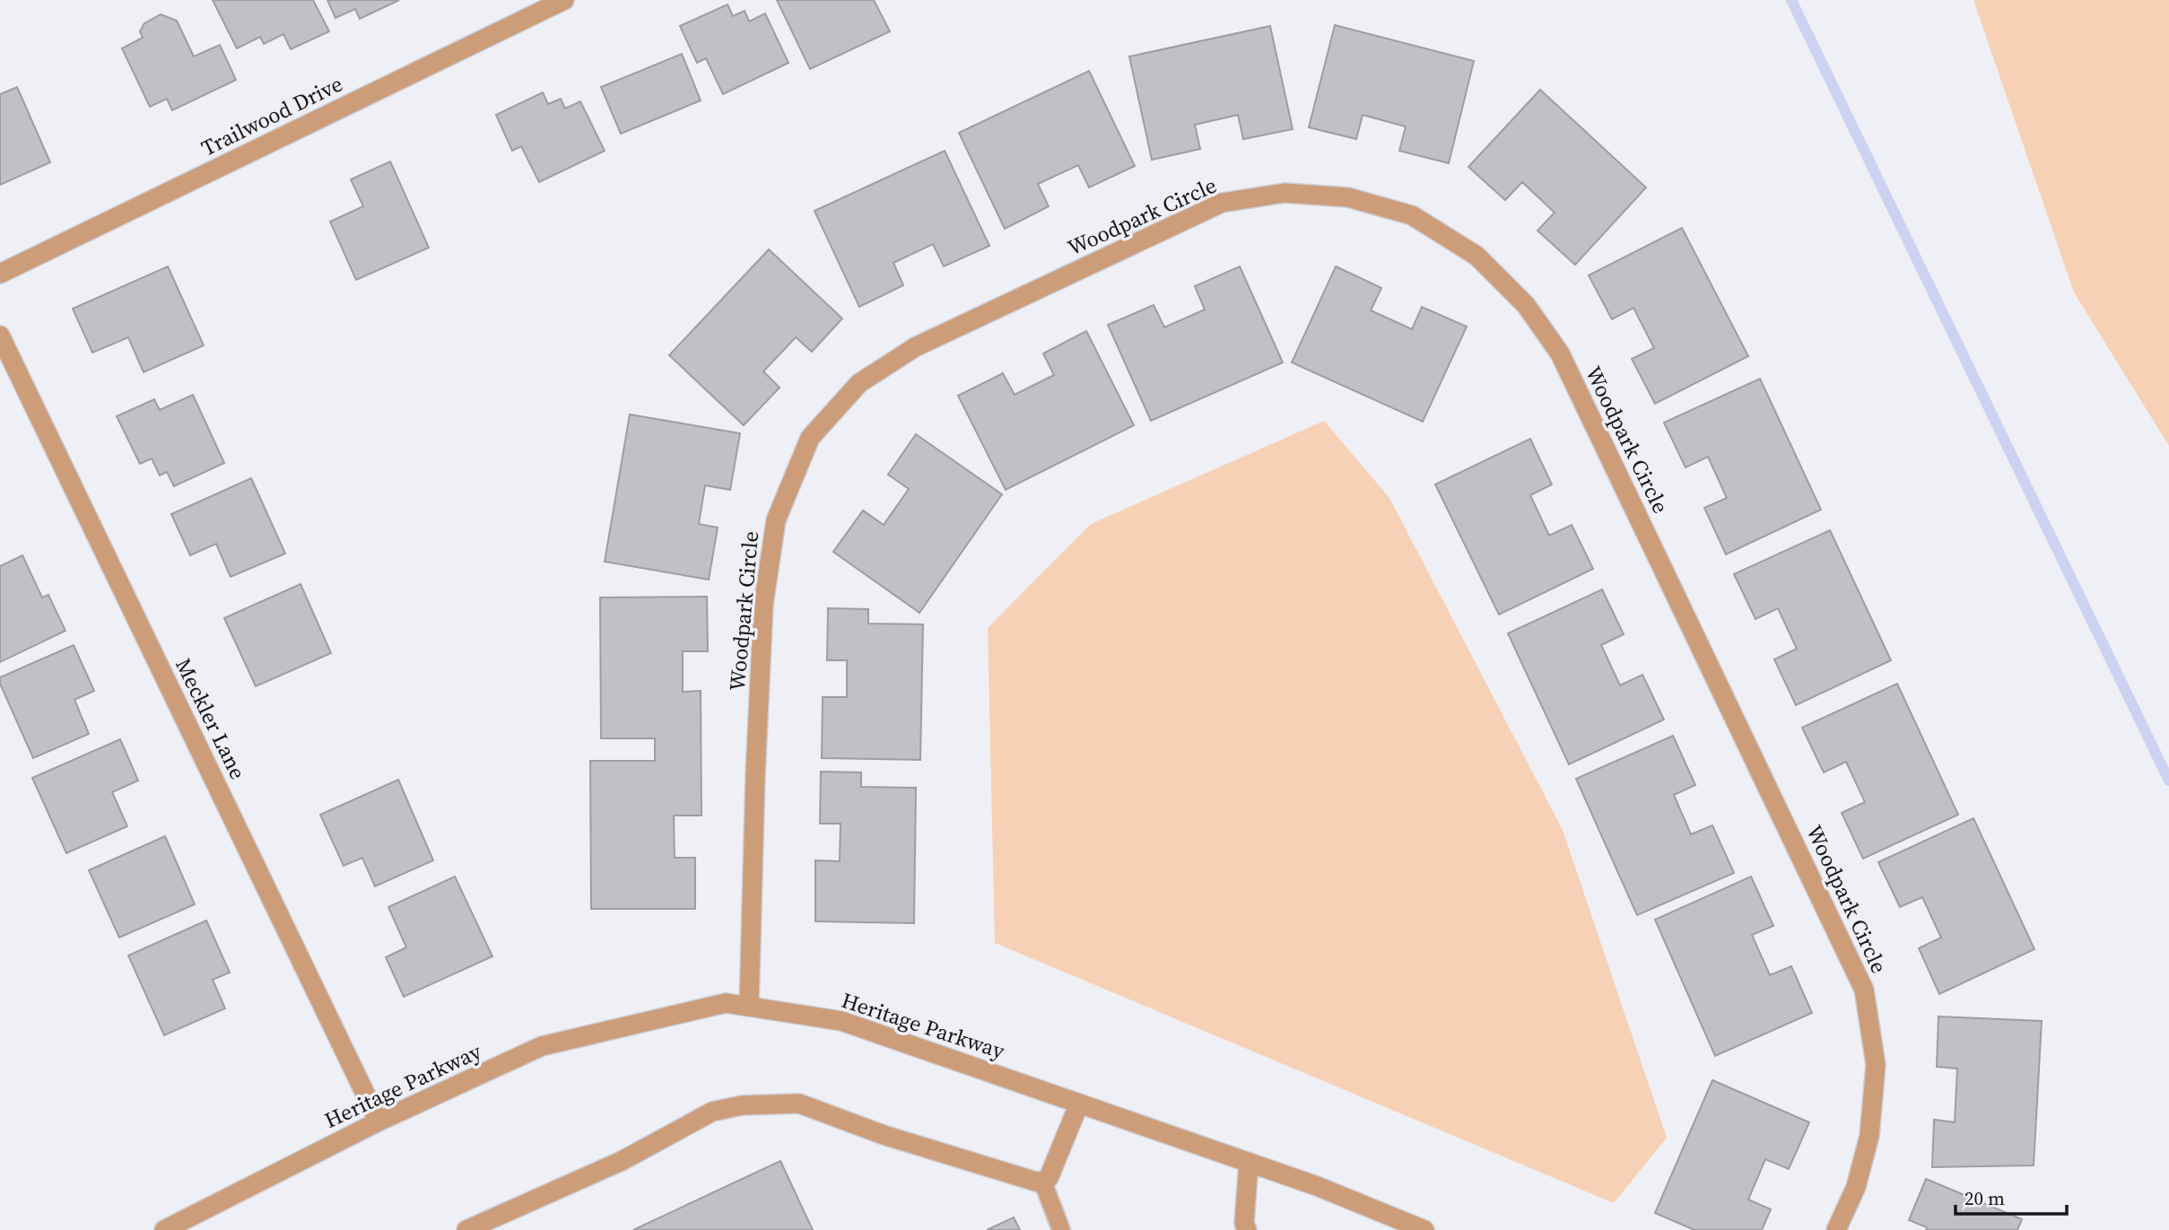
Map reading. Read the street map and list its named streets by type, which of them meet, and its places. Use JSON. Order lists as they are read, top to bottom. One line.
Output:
{"streets":{"street":["Trailwood Drive","Woodpark Circle","Meckler Lane","Heritage Parkway"]},"crossings":[["Woodpark Circle","Heritage Parkway"],["Meckler Lane","Heritage Parkway"]],"scale_bar":"20 m"}
